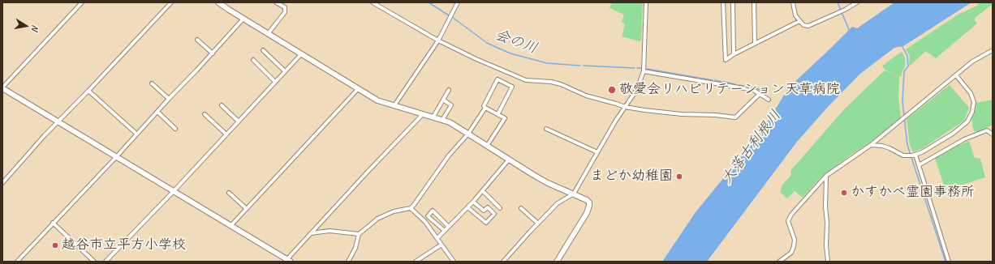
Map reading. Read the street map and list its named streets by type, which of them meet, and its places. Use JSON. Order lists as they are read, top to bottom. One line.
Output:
{"water":["会の川","大落古利根川"],"places":["敬愛会リハビリテーション天草病院","まどか幼稚園","かすかべ霊園事務所","越谷市立平方小学校"],"north":"right"}
